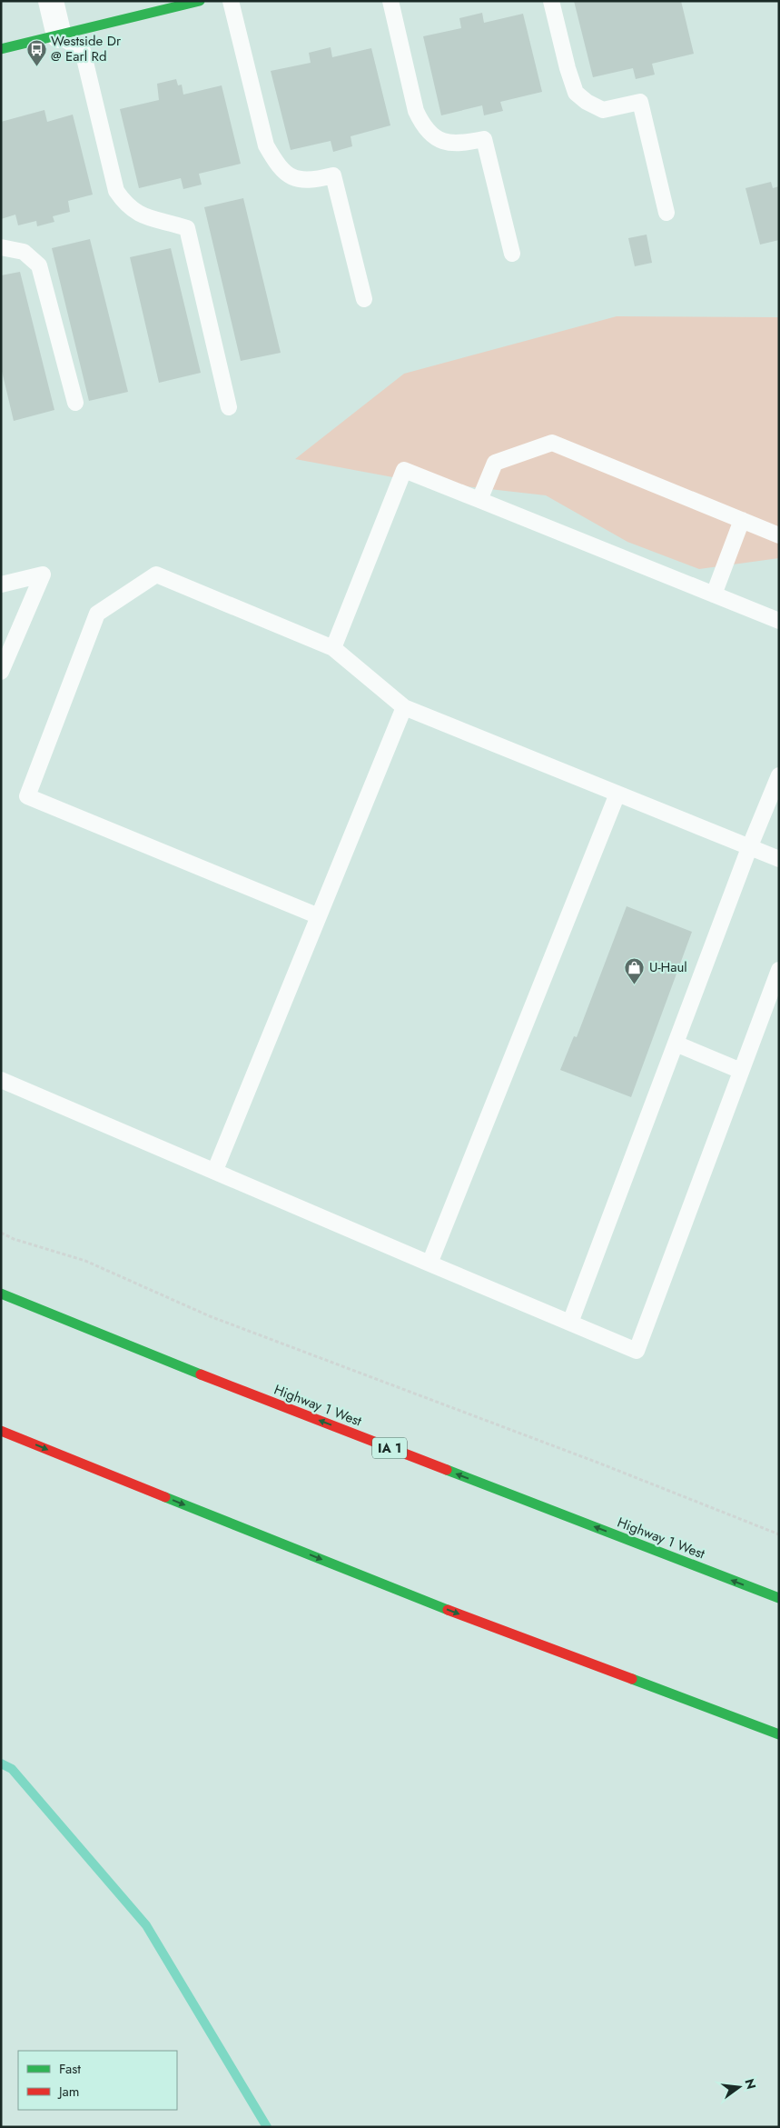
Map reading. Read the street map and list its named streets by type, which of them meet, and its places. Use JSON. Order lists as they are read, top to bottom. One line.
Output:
{"streets":{"main road":["Highway 1 West","IA 1"]},"one_way":["Highway 1 West"],"places":{"bus stop":["Westside Dr @ Earl Rd"],"shop":["U-Haul"]},"legend":["Fast","Jam"],"north":"right"}
